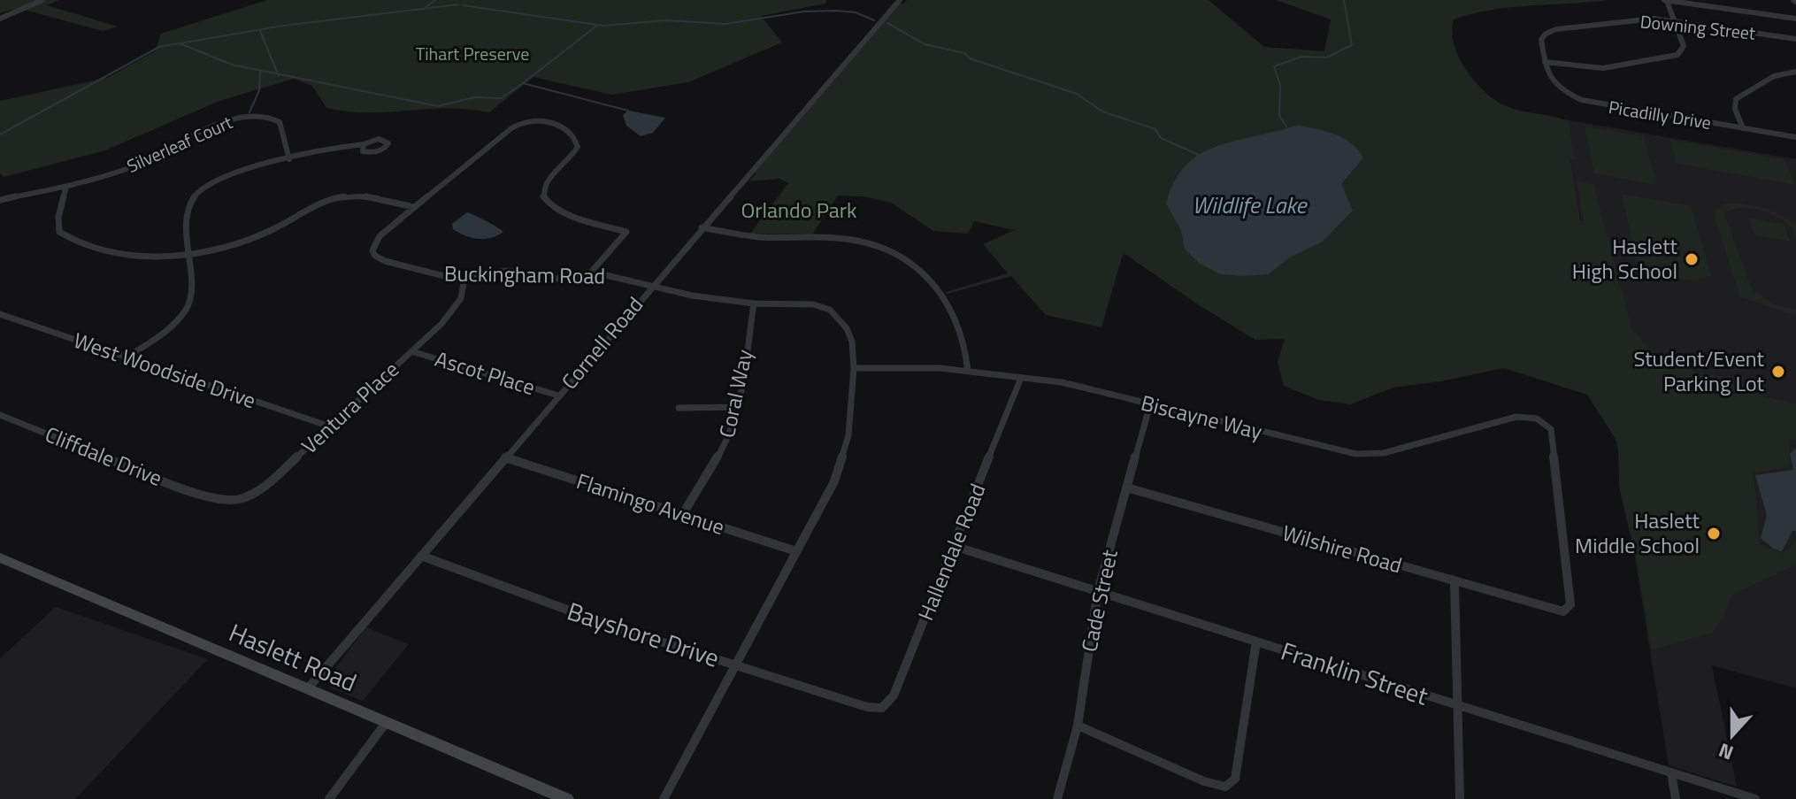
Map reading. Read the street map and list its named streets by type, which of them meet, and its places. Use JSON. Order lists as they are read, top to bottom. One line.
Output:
{"streets":{"street":["Downing Street","Picadilly Drive","Silverleaf Court","Buckingham Road","Cornell Road","West Woodside Drive","Ascot Place","Coral Way","Ventura Place","Biscayne Way","Cliffdale Drive","Flamingo Avenue","Wilshire Road","Hallendale Road","Cade Street","Bayshore Drive","Haslett Road","Franklin Street"]},"crossings":[["Downing Street","Picadilly Drive"],["Buckingham Road","Cornell Road"],["Buckingham Road","Coral Way"],["Buckingham Road","Ventura Place"],["Buckingham Road","Biscayne Way"],["Buckingham Road","Flamingo Avenue"],["Buckingham Road","Bayshore Drive"],["Cornell Road","Ascot Place"],["Cornell Road","Flamingo Avenue"],["Cornell Road","Bayshore Drive"],["Cornell Road","Haslett Road"],["West Woodside Drive","Ventura Place"],["Ascot Place","Ventura Place"],["Coral Way","Flamingo Avenue"],["Ventura Place","Cliffdale Drive"],["Biscayne Way","Wilshire Road"],["Biscayne Way","Hallendale Road"],["Biscayne Way","Cade Street"],["Wilshire Road","Cade Street"],["Hallendale Road","Bayshore Drive"],["Hallendale Road","Franklin Street"],["Cade Street","Franklin Street"]],"water":["Wildlife Lake"],"parks":["Tihart Preserve","Orlando Park"],"places":["Haslett High School","Student/Event Parking Lot","Haslett Middle School"],"north":"bottom"}
